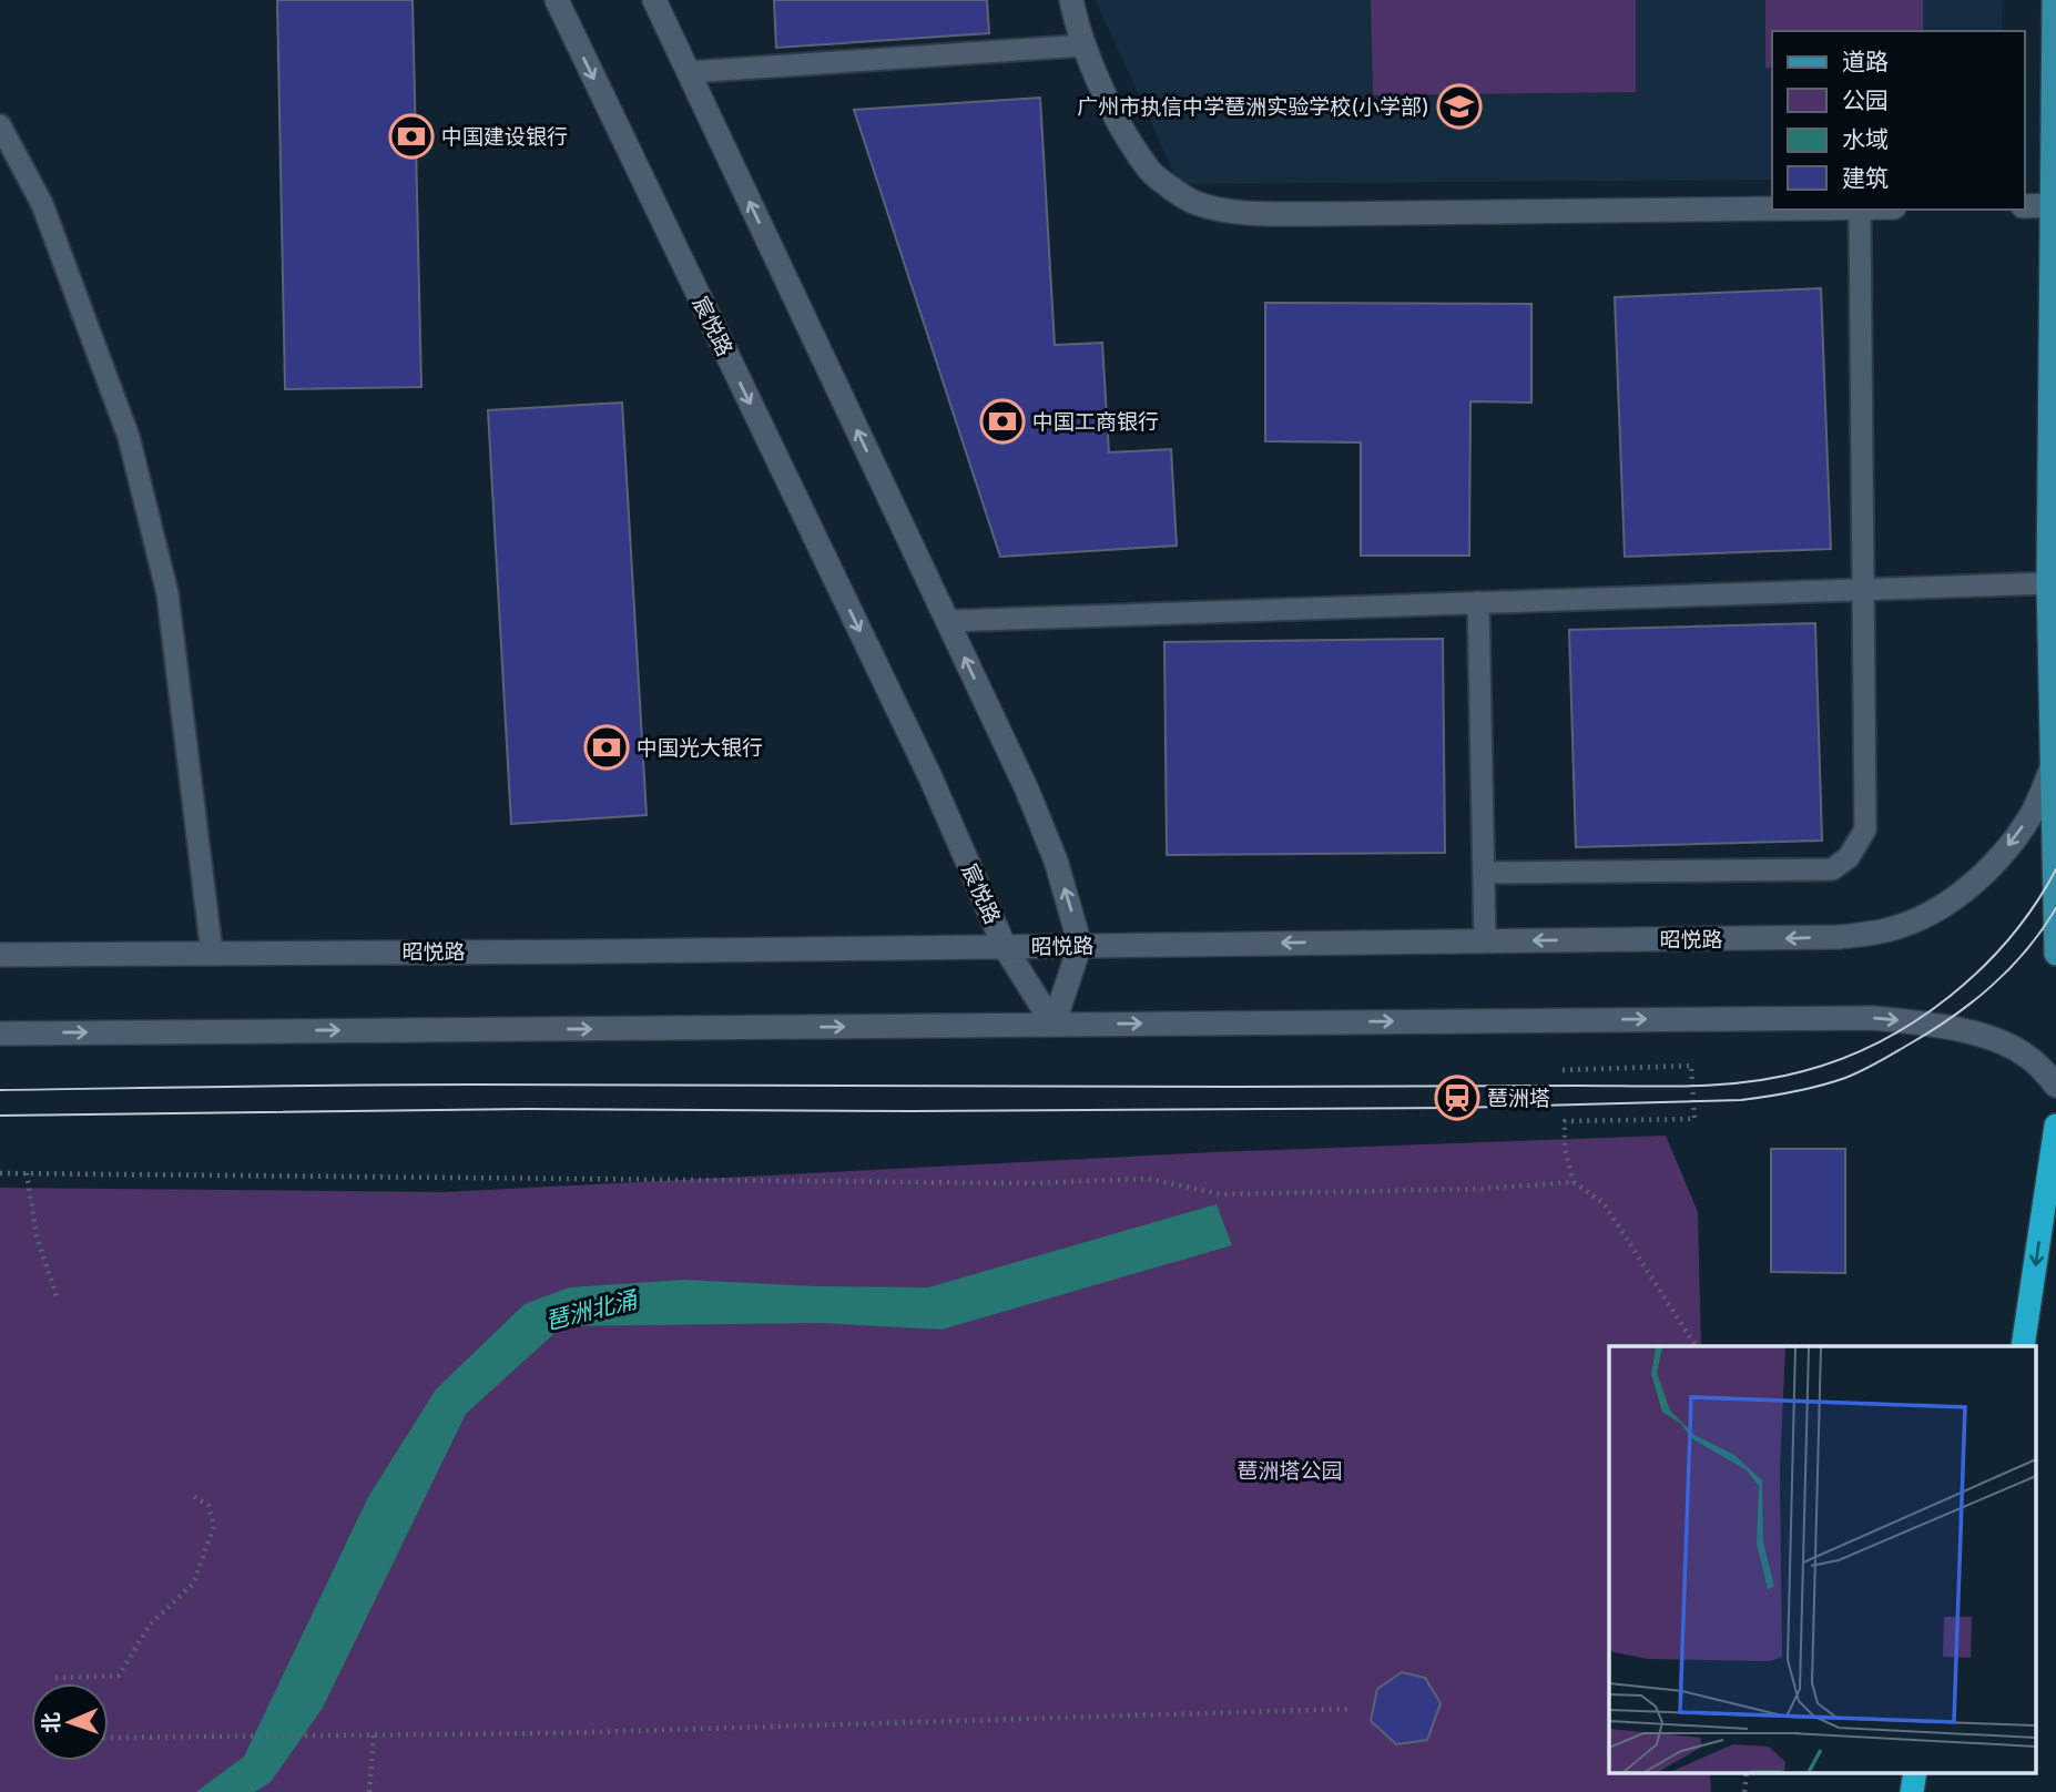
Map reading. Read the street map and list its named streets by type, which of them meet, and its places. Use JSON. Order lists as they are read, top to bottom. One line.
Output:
{"streets":{"main road":["宸悦路","昭悦路"]},"crossings":[["宸悦路","昭悦路"]],"water":["琶洲北涌"],"parks":["琶洲塔公园"],"places":{"school or university":["广州市执信中学琶洲实验学校(小学部)"],"bank":["中国建设银行","中国工商银行","中国光大银行"],"station":["琶洲塔"]},"legend":["道路","公园","水域","建筑"],"north":"left"}
